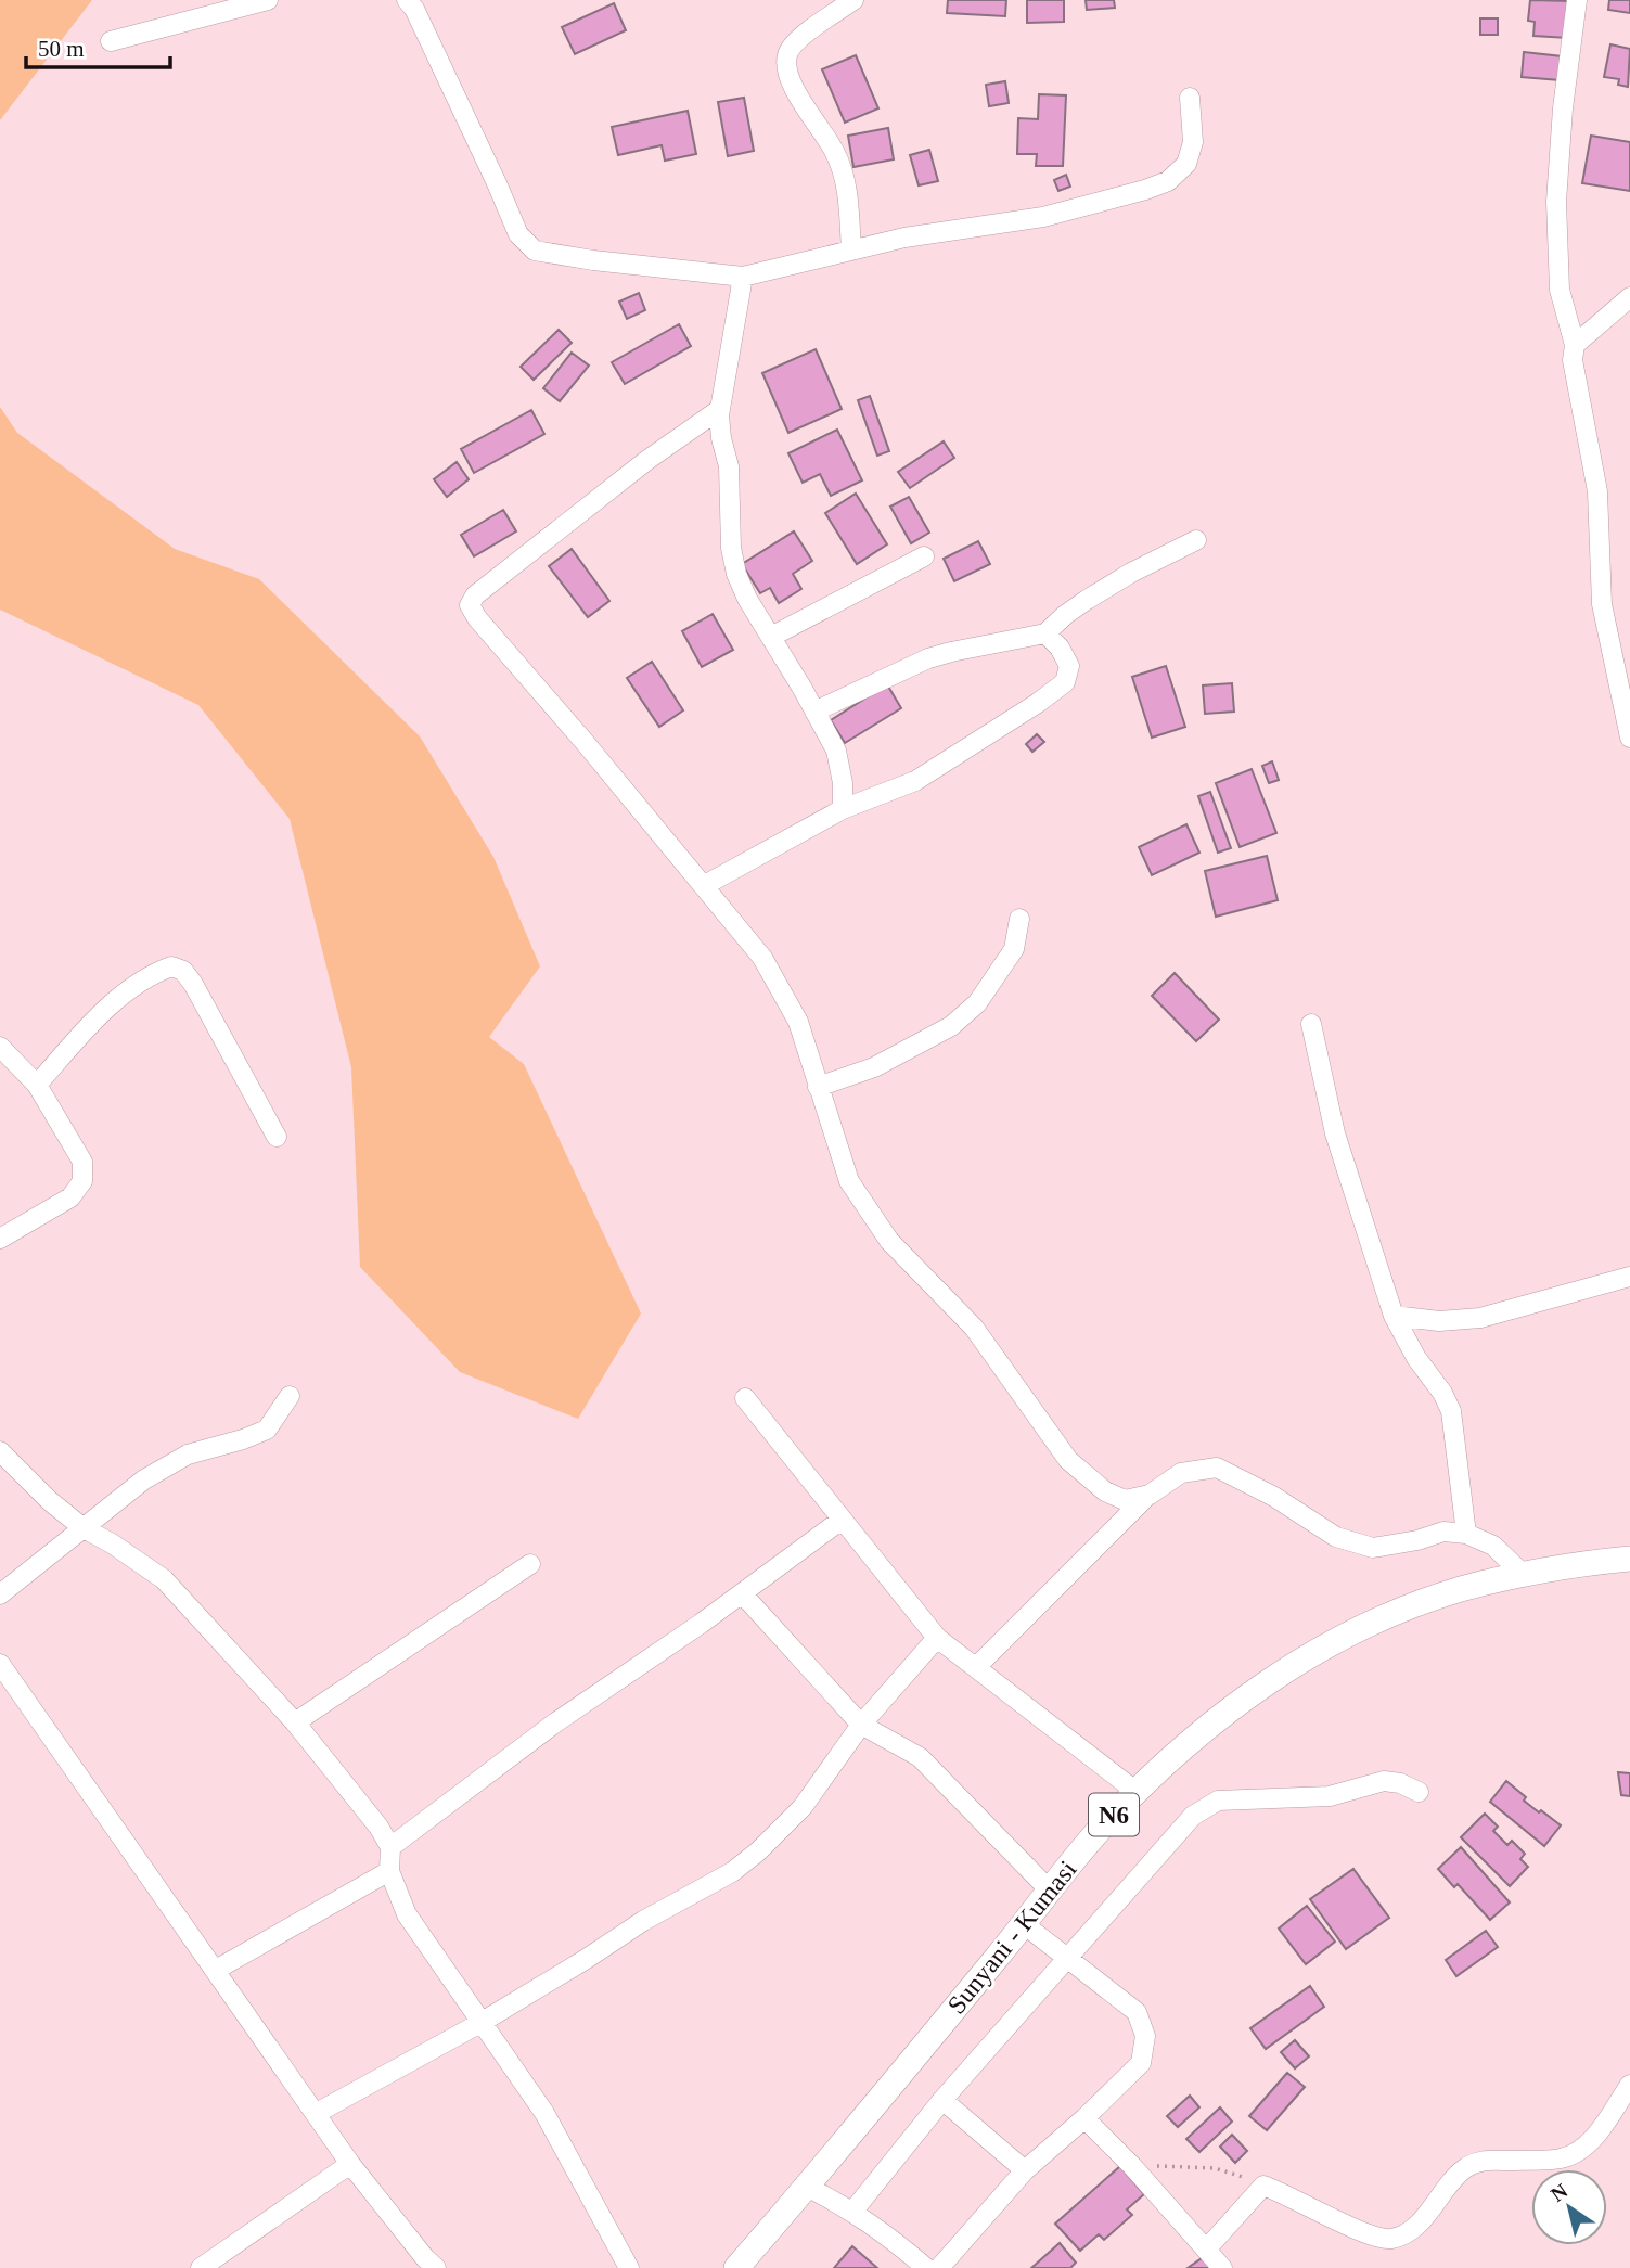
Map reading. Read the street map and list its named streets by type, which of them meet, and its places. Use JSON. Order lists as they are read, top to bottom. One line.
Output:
{"streets":{"main road":["N6","Sunyani - Kumasi"]},"scale_bar":"50 m","north":"top left"}
